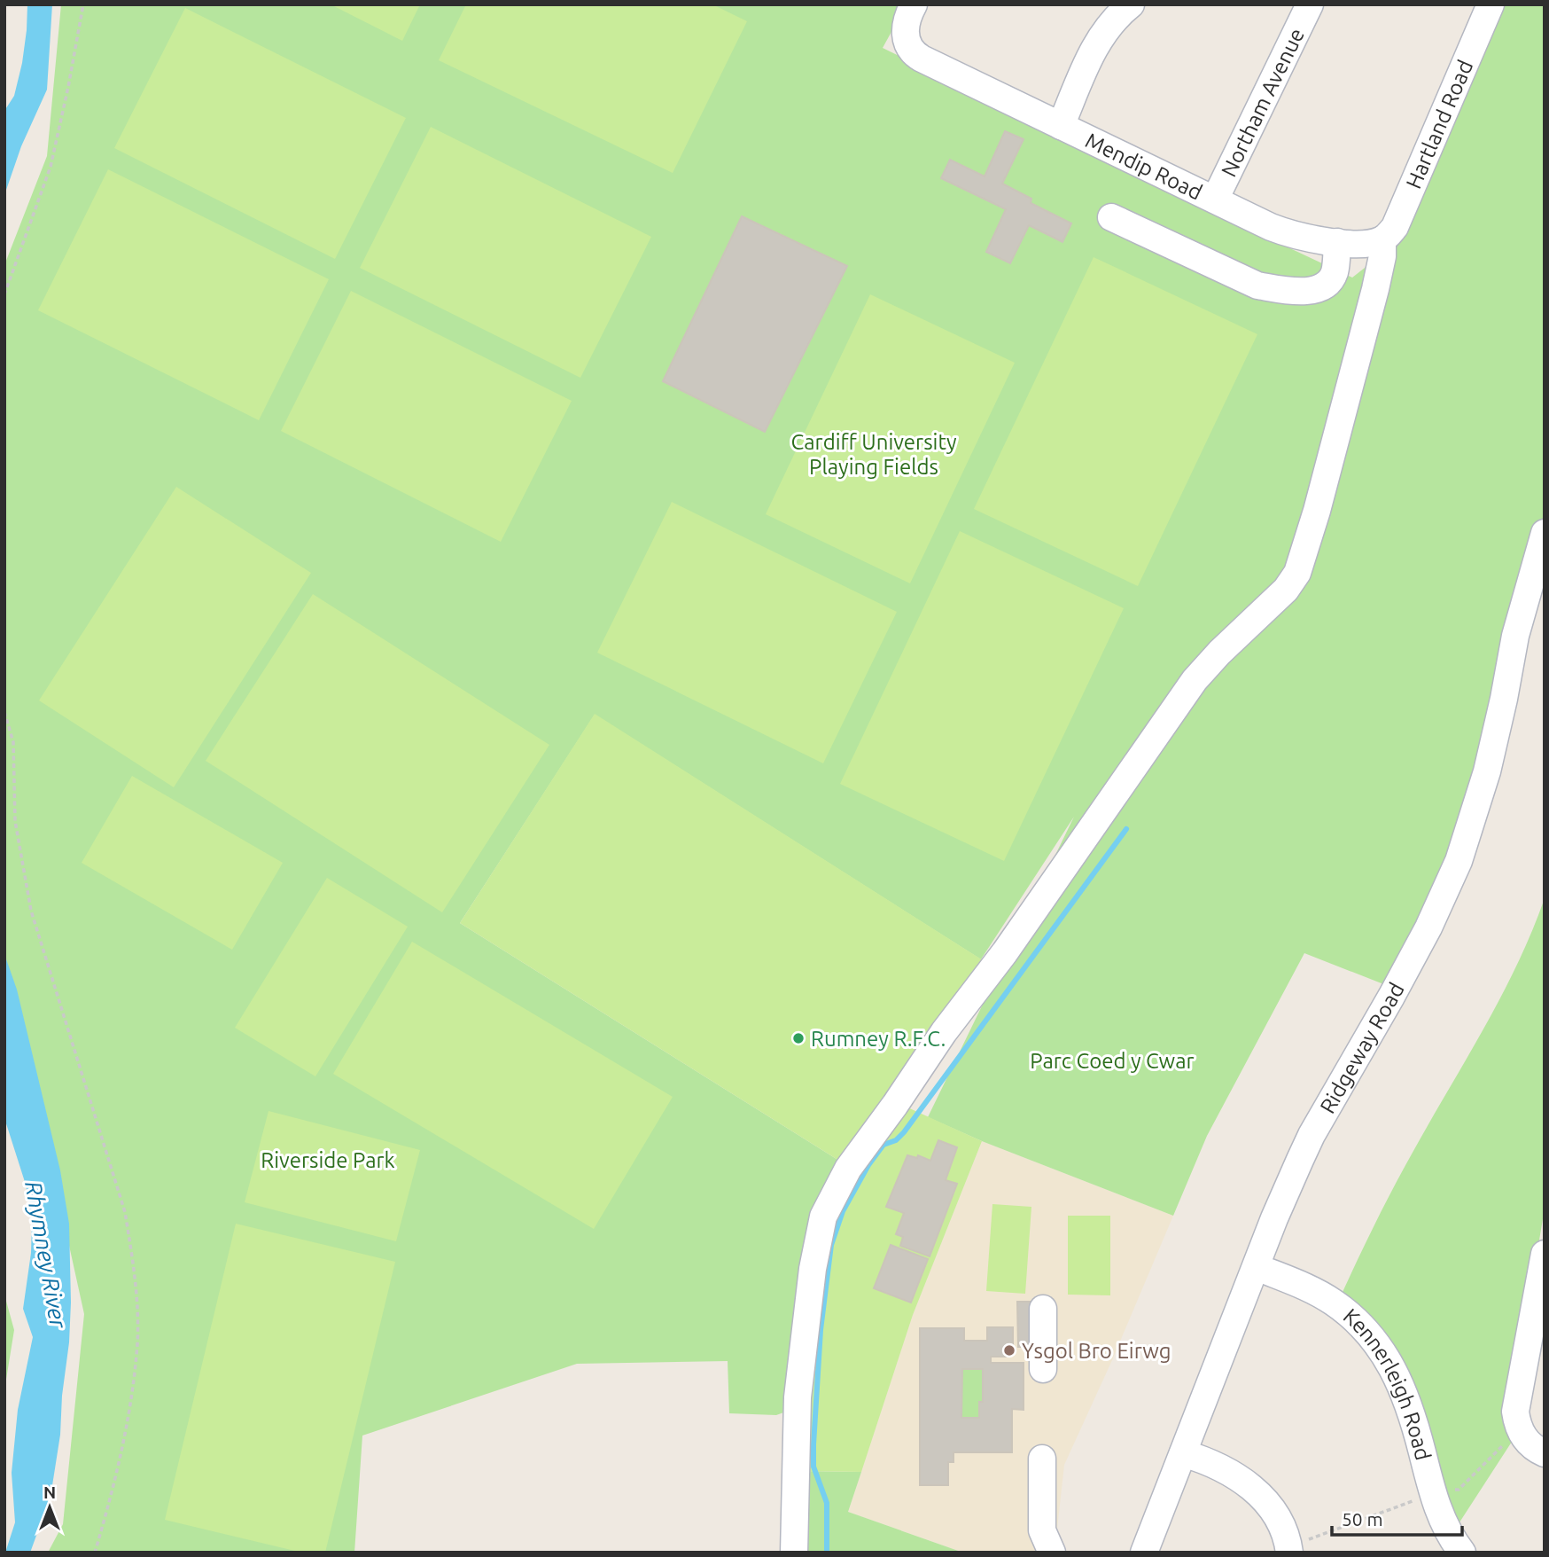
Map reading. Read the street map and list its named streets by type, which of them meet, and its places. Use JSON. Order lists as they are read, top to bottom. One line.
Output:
{"streets":{"street":["Northam Avenue","Hartland Road","Mendip Road","Ridgeway Road","Kennerleigh Road"]},"crossings":[["Northam Avenue","Mendip Road"],["Hartland Road","Mendip Road"],["Ridgeway Road","Kennerleigh Road"]],"water":["Rhymney River"],"parks":["Cardiff University Playing Fields","Parc Coed y Cwar","Riverside Park"],"places":["Rumney R.F.C.","Ysgol Bro Eirwg"],"scale_bar":"50 m","north":"top"}
